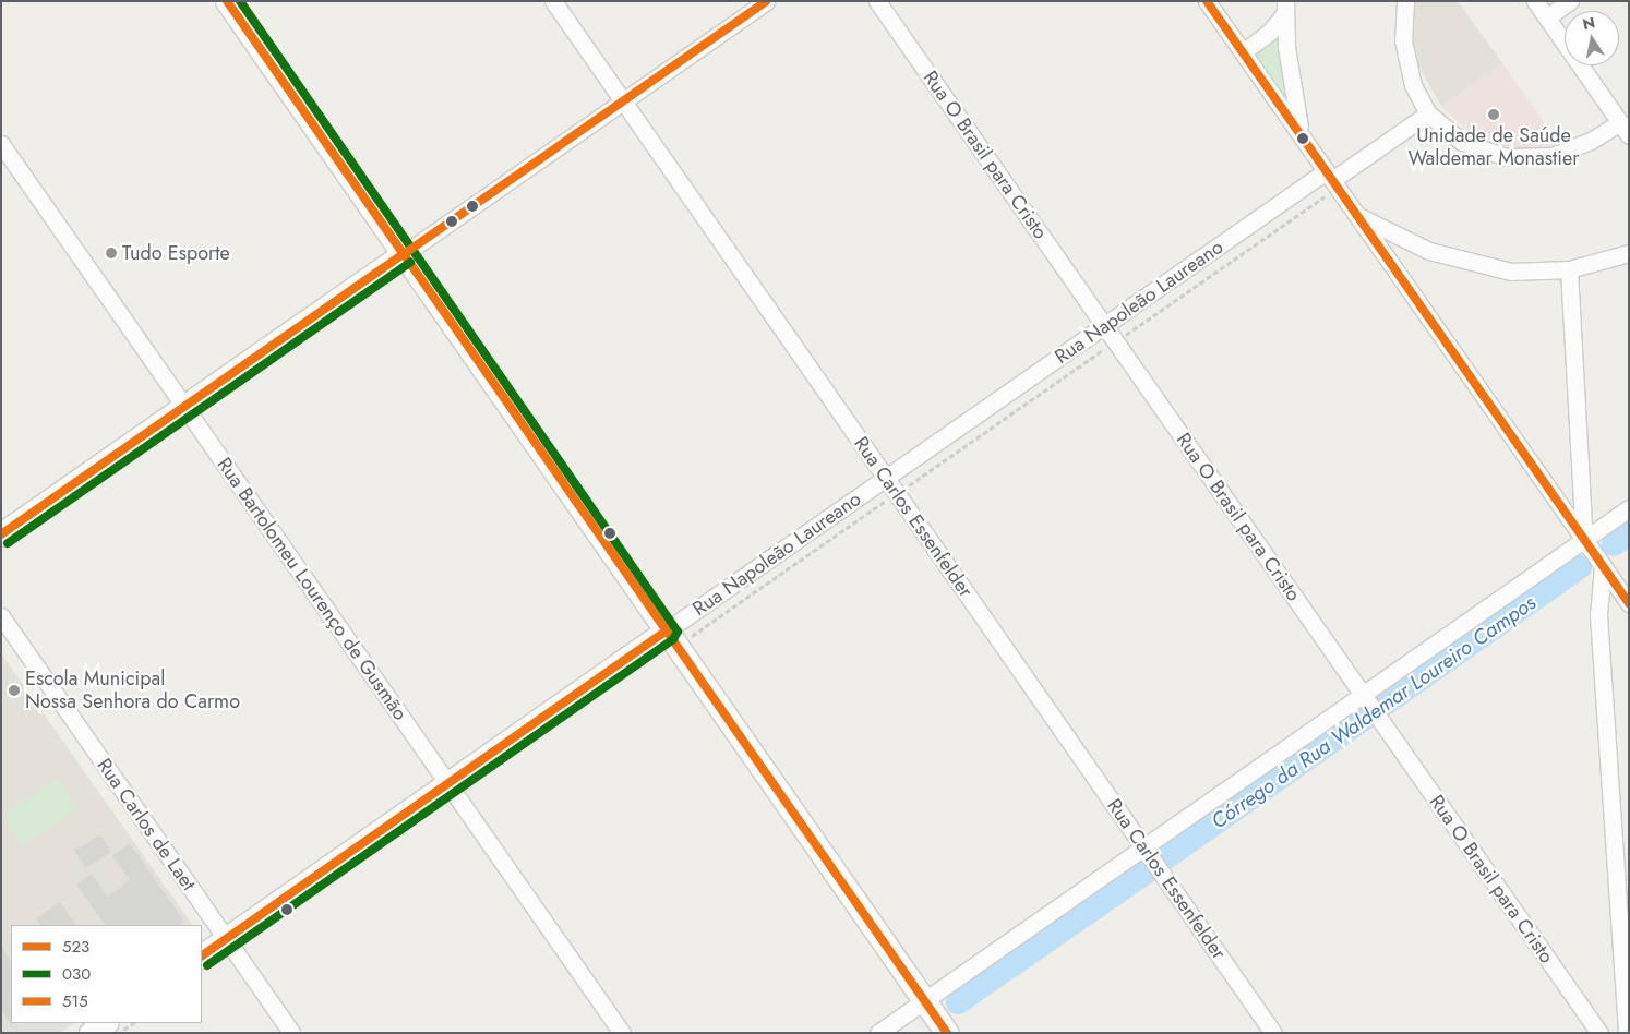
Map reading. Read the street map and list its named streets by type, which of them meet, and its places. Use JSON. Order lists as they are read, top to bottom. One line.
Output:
{"streets":{"street":["Rua O Brasil para Cristo","Rua Napoleão Laureano","Rua Carlos Essenfelder","Rua Bartolomeu Lourenço de Gusmão","Rua Carlos de Laet"]},"crossings":[["Rua O Brasil para Cristo","Rua Napoleão Laureano"],["Rua Napoleão Laureano","Rua Carlos Essenfelder"],["Rua Napoleão Laureano","Rua Bartolomeu Lourenço de Gusmão"],["Rua Napoleão Laureano","Rua Carlos de Laet"]],"water":["Córrego da Rua Waldemar Loureiro Campos"],"places":["Unidade de Saúde Waldemar Monastier","Tudo Esporte","Escola Municipal Nossa Senhora do Carmo"],"lines":["transit line 030","transit line 515","transit line 523"],"legend":["523","030","515"],"north":"top"}
